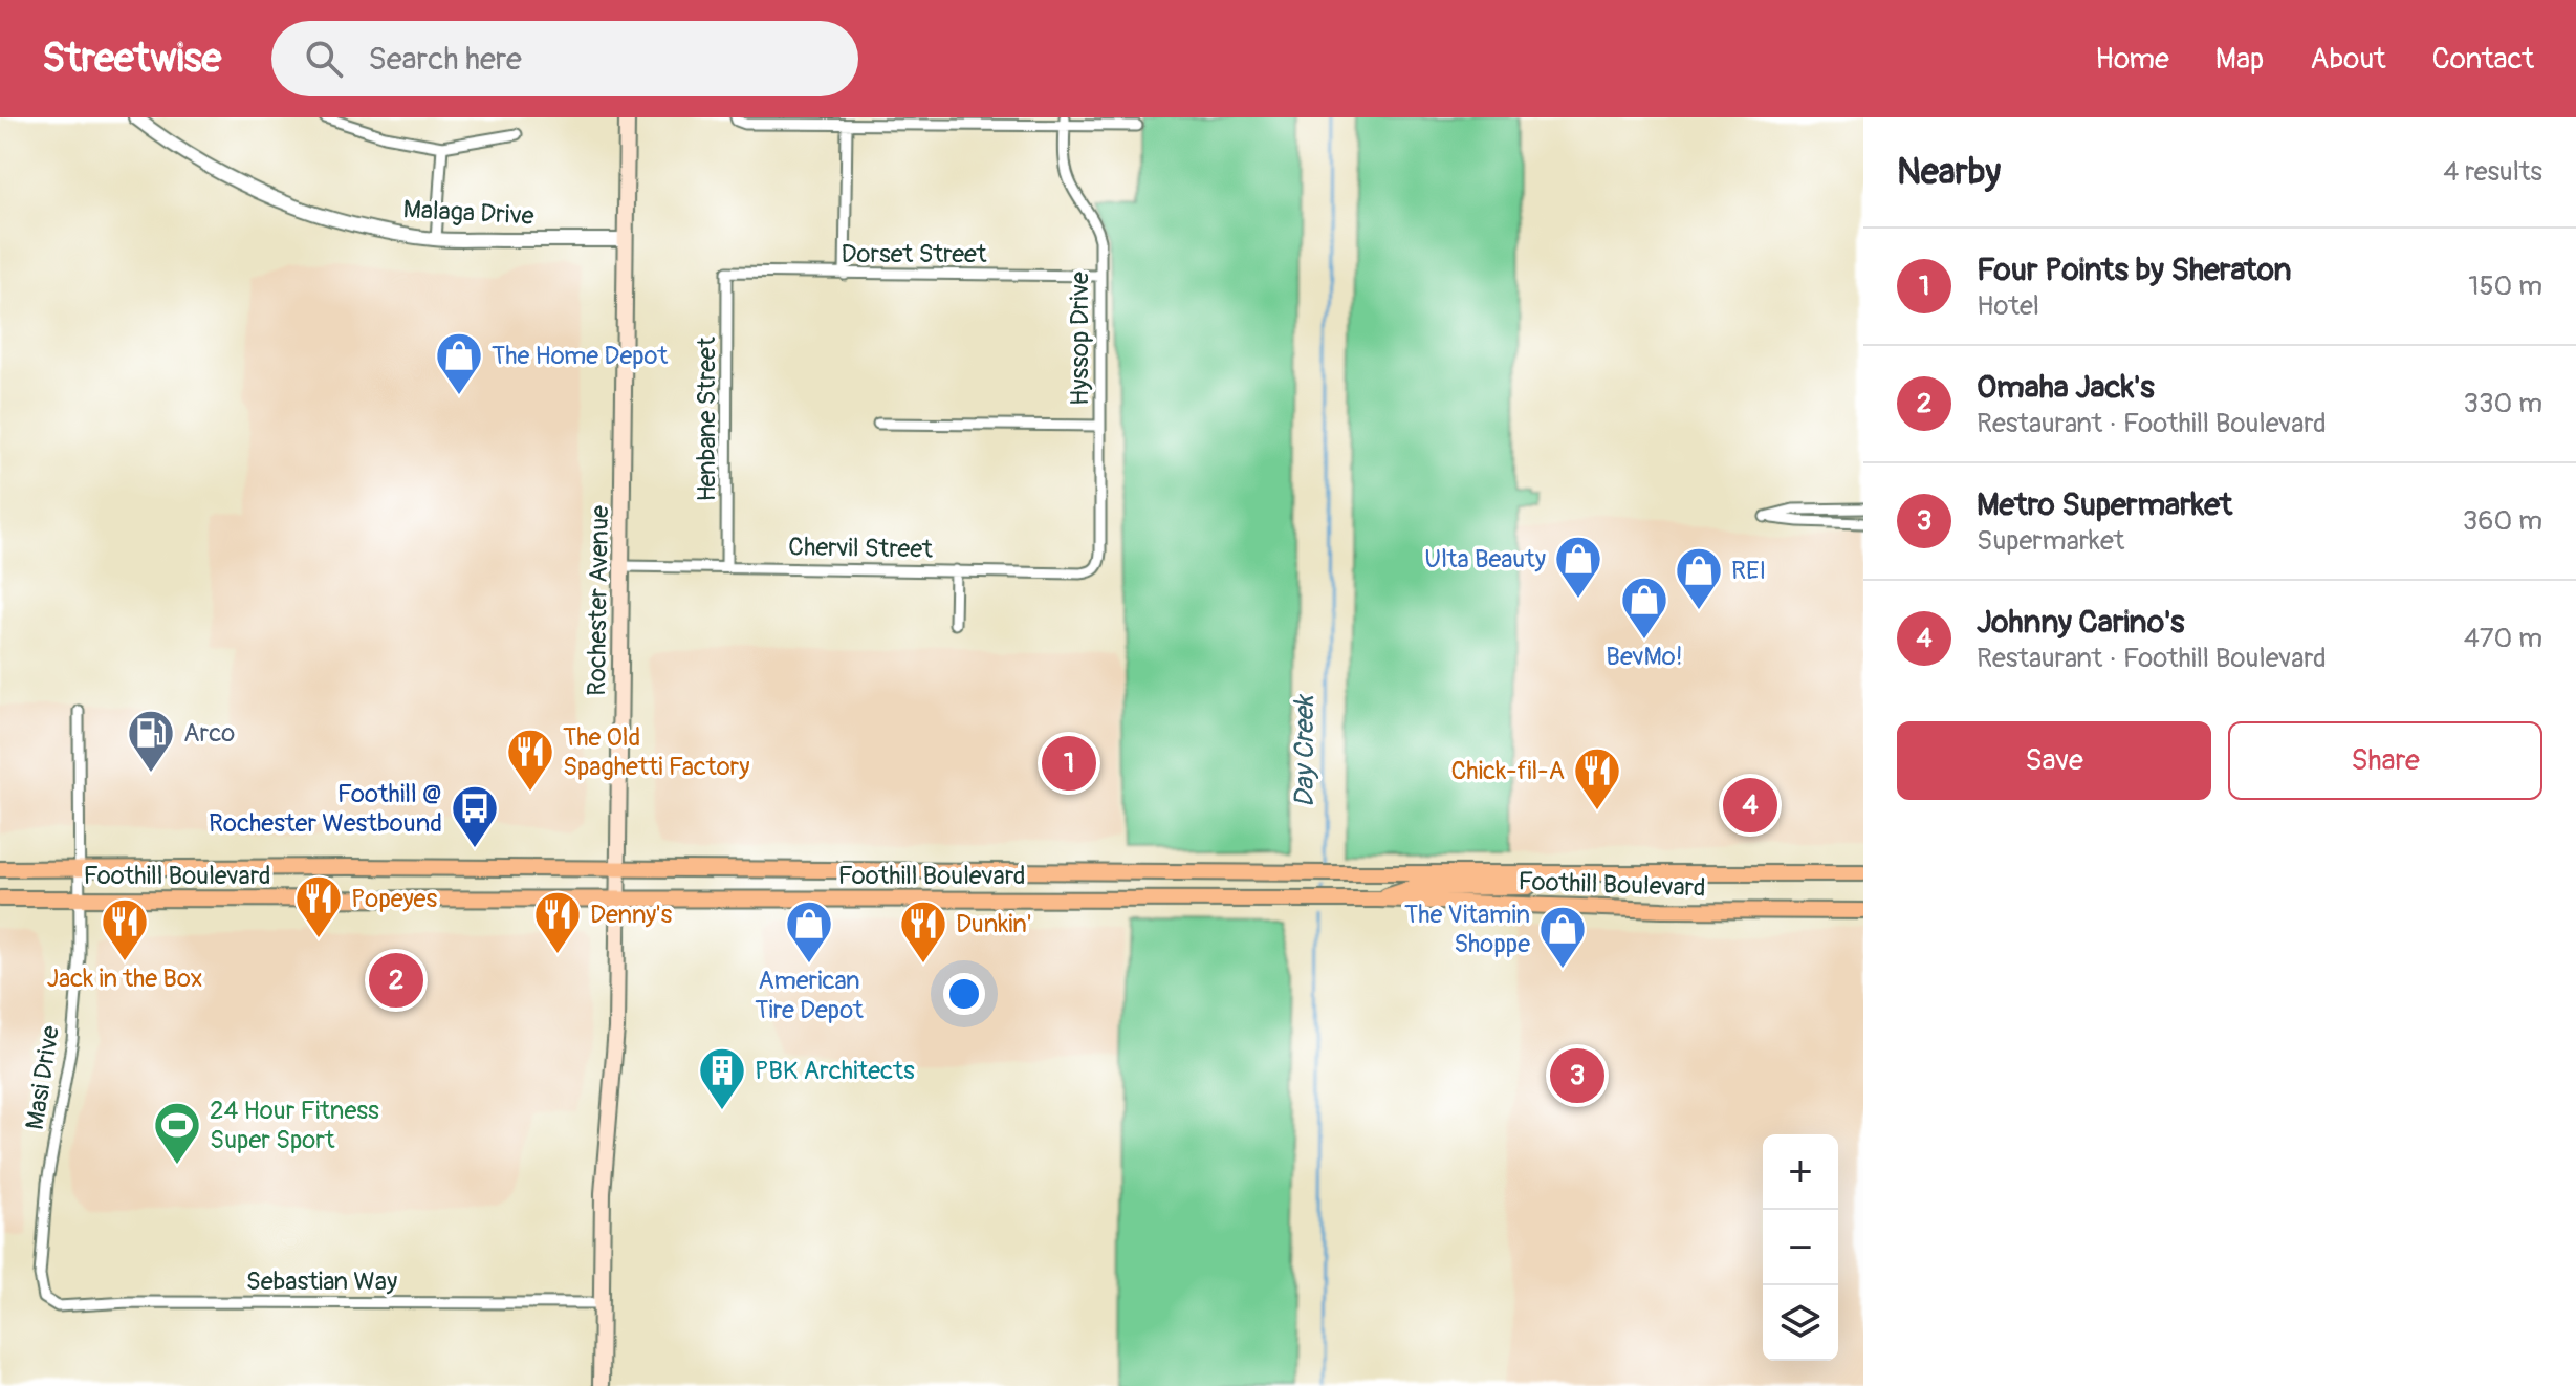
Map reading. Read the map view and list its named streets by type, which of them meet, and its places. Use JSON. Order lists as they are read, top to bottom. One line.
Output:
{"streets":{"main road":["Rochester Avenue","Foothill Boulevard"],"street":["Malaga Drive","Dorset Street","Hyssop Drive","Henbane Street","Chervil Street","Masi Drive","Sebastian Way"]},"crossings":[["Malaga Drive","Rochester Avenue"],["Dorset Street","Hyssop Drive"],["Dorset Street","Henbane Street"],["Hyssop Drive","Chervil Street"],["Henbane Street","Chervil Street"],["Chervil Street","Rochester Avenue"],["Rochester Avenue","Foothill Boulevard"],["Rochester Avenue","Sebastian Way"],["Foothill Boulevard","Masi Drive"],["Masi Drive","Sebastian Way"]],"water":["Day Creek"],"places":{"shop":["The Home Depot","Ulta Beauty","REI","BevMo!","American Tire Depot","The Vitamin Shoppe"],"fuel station":["Arco"],"restaurant":["The Old Spaghetti Factory","Chick-fil-A","Popeyes","Denny's","Jack in the Box","Dunkin'"],"bus stop":["Foothill @ Rochester Westbound"],"building":["PBK Architects"],"sports":["24 Hour Fitness Super Sport"]},"page":{"header":"Streetwise","search":"Search here","nav":["Home","Map","About","Contact"],"heading":["Nearby","4 results"],"list":[{"mark":"1","name":"Four Points by Sheraton","note":"Hotel","value":"150 m"},{"mark":"2","name":"Omaha Jack's","note":"Restaurant · Foothill Boulevard","value":"330 m"},{"mark":"3","name":"Metro Supermarket","note":"Supermarket","value":"360 m"},{"mark":"4","name":"Johnny Carino's","note":"Restaurant · Foothill Boulevard","value":"470 m"}],"buttons":["Save","Share"],"pins":["1","4","2","3"],"map_buttons":["+","−"]}}
